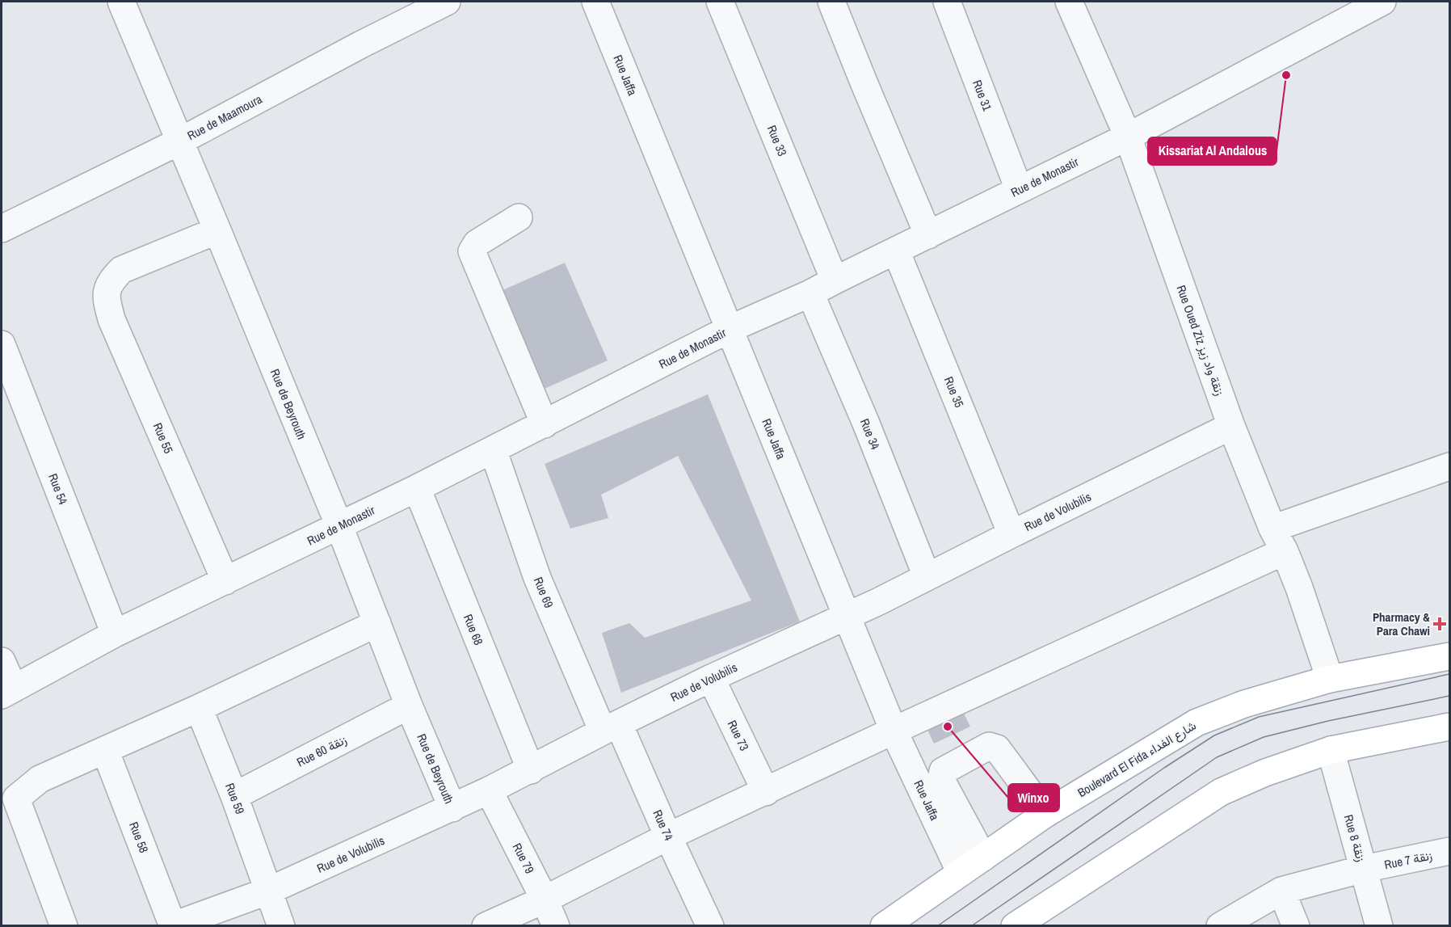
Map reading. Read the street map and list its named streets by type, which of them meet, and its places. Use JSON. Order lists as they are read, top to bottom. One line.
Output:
{"streets":{"main road":["Boulevard El Fida شارع الفداء"],"street":["Rue Jaffa","Rue 31","Rue de Maamoura","Rue 33","Rue de Monastir","Rue Oued Ziz زنقة واد زيز","Rue 35","Rue de Beyrouth","Rue 34","Rue 55","Rue 54","Rue de Volubilis","Rue 69","Rue 68","Rue 73","Rue 60 زنقة","Rue 59","Rue 74","Rue 58","Rue 8 زنقة","Rue 79","Rue 7 زنقة"]},"crossings":[["Rue Jaffa","Rue de Monastir"],["Rue Jaffa","Rue de Volubilis"],["Rue Jaffa","Boulevard El Fida شارع الفداء"],["Rue 31","Rue de Monastir"],["Rue de Maamoura","Rue de Beyrouth"],["Rue 33","Rue de Monastir"],["Rue de Monastir","Rue Oued Ziz زنقة واد زيز"],["Rue de Monastir","Rue 35"],["Rue de Monastir","Rue de Beyrouth"],["Rue de Monastir","Rue 34"],["Rue de Monastir","Rue 55"],["Rue de Monastir","Rue 54"],["Rue de Monastir","Rue 69"],["Rue de Monastir","Rue 68"],["Rue Oued Ziz زنقة واد زيز","Rue de Volubilis"],["Rue Oued Ziz زنقة واد زيز","Boulevard El Fida شارع الفداء"],["Rue 35","Rue de Volubilis"],["Rue de Beyrouth","Rue 55"],["Rue de Beyrouth","Rue de Volubilis"],["Rue de Beyrouth","Rue 60 زنقة"],["Rue 34","Rue de Volubilis"],["Rue de Volubilis","Rue 69"],["Rue de Volubilis","Rue 68"],["Rue de Volubilis","Rue 73"],["Rue de Volubilis","Rue 59"],["Rue de Volubilis","Rue 74"],["Rue de Volubilis","Rue 58"],["Rue de Volubilis","Rue 79"],["Rue 69","Rue 74"],["Rue 60 زنقة","Rue 59"],["Rue 8 زنقة","Rue 7 زنقة"]],"places":{"other":["Kissariat Al Andalous","Winxo"],"health":["Pharmacy & Para Chawi"]}}
